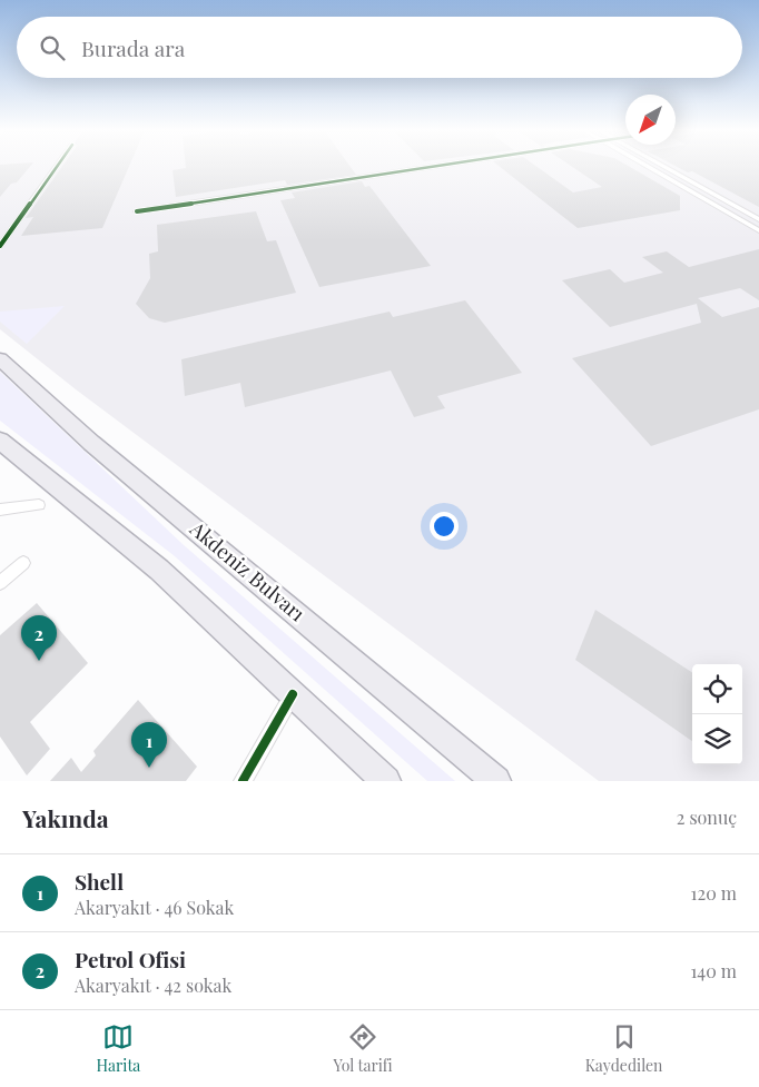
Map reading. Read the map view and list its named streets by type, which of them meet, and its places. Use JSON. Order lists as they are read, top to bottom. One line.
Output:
{"streets":{"main road":["Akdeniz Bulvarı"]},"north":"bottom left","page":{"search":"Burada ara","pins":["2","1"],"heading":["Yakında","2 sonuç"],"list":[{"mark":"1","name":"Shell","note":"Akaryakıt · 46 Sokak","value":"120 m"},{"mark":"2","name":"Petrol Ofisi","note":"Akaryakıt · 42 sokak","value":"140 m"}],"nav":["Harita","Yol tarifi","Kaydedilen"]}}
